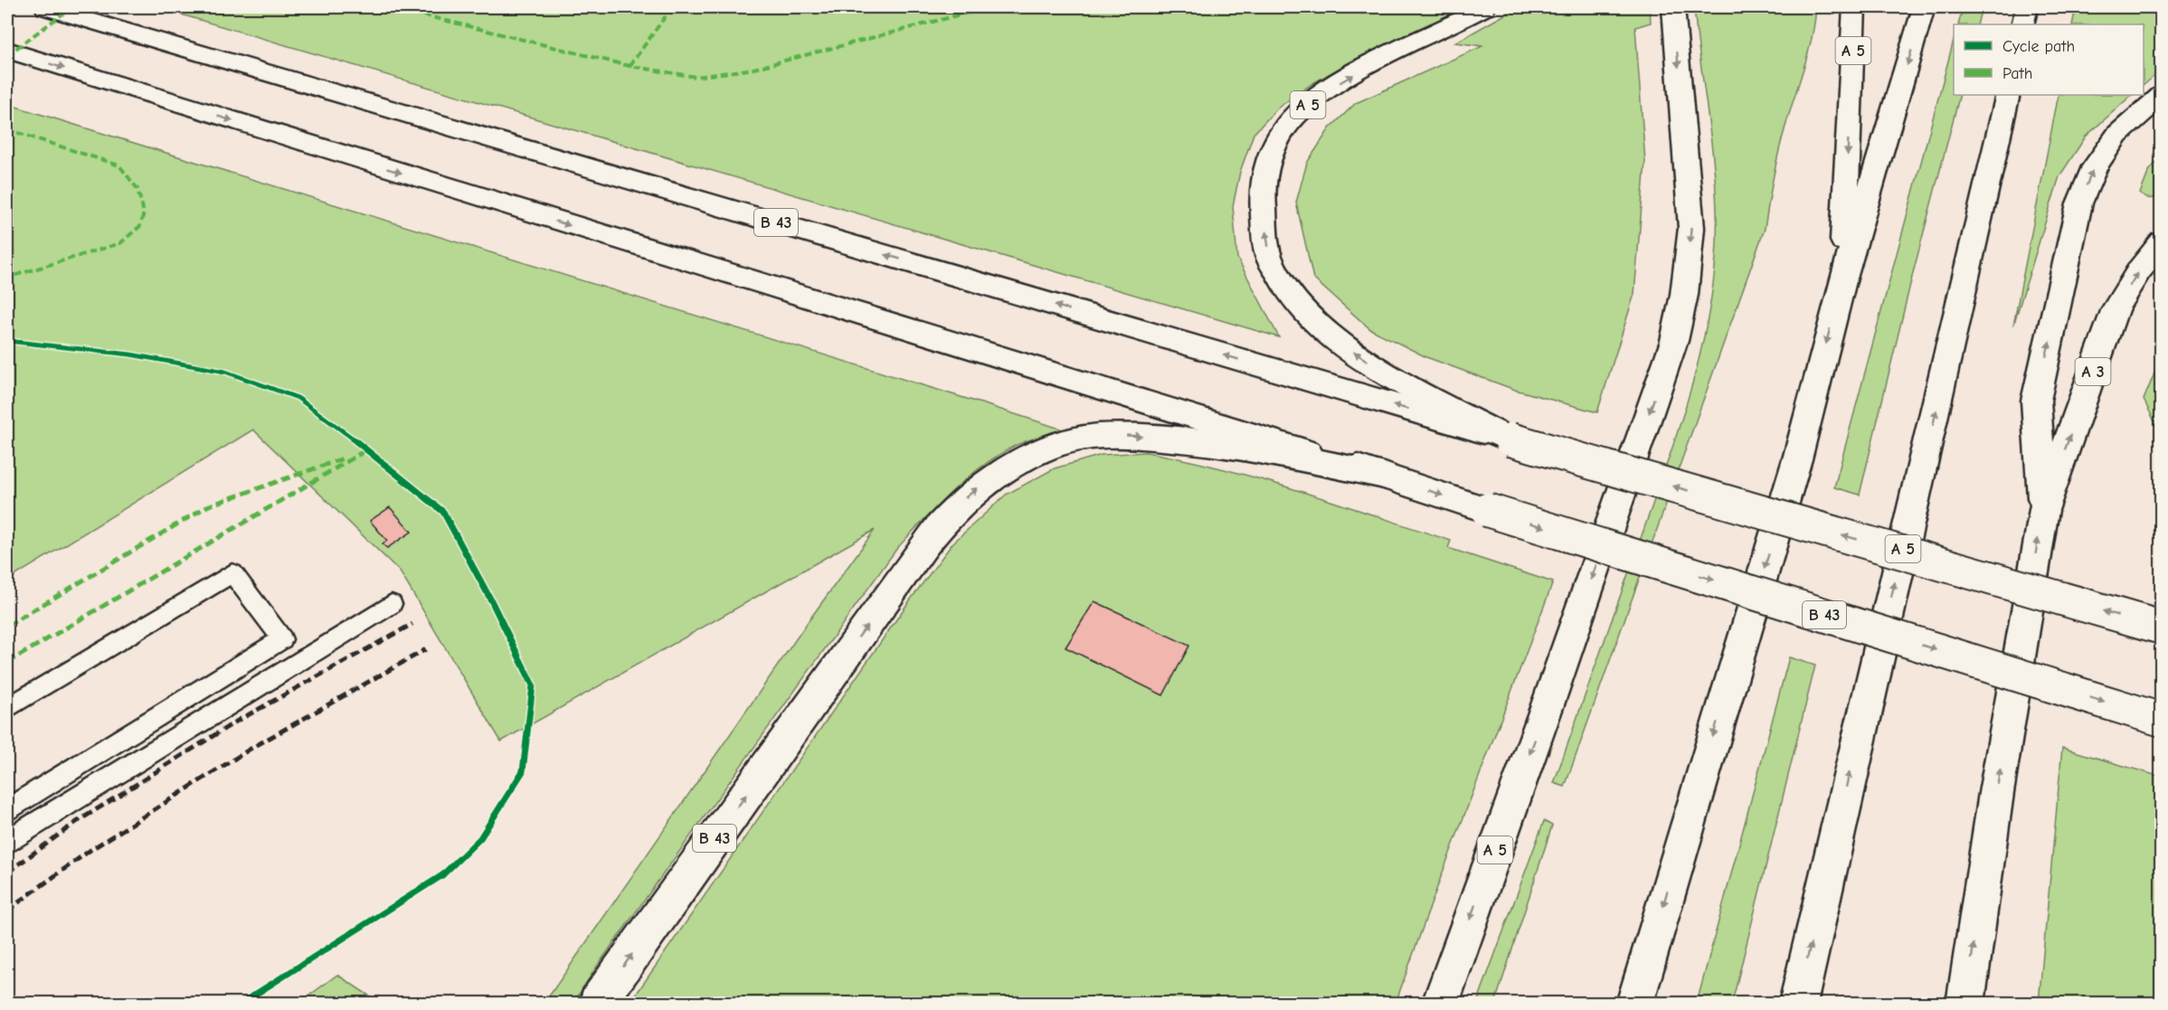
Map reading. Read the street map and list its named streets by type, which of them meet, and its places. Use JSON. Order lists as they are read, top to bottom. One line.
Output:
{"streets":{"highway":["A 5","B 43","A 3"]},"crossings":[["A 5","B 43"]],"legend":["Cycle path","Path"]}
